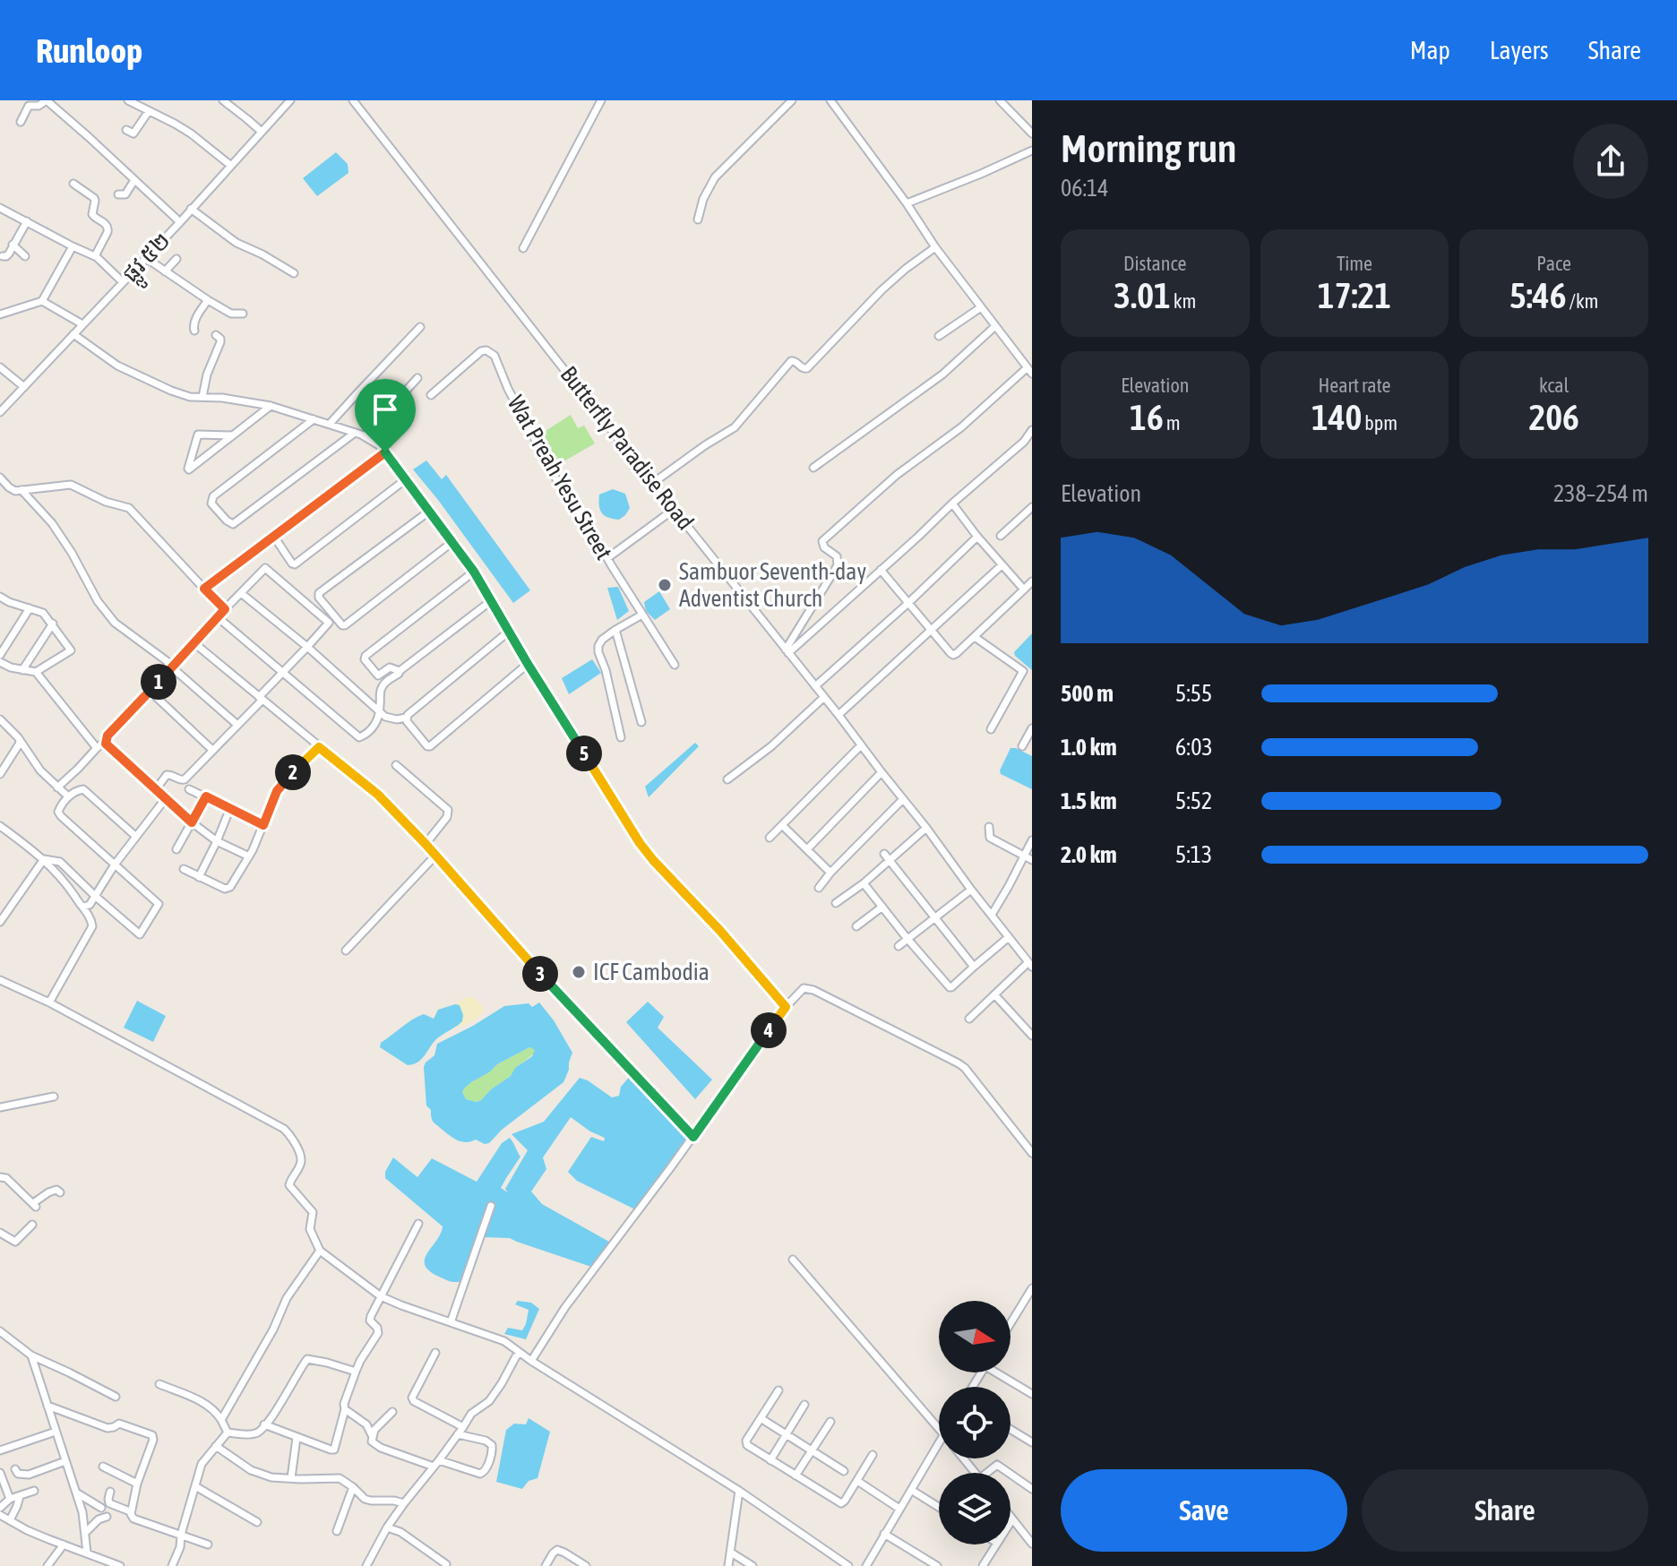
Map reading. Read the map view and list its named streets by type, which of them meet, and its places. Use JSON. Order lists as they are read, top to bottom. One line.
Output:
{"streets":{"street":["ផ្លូវ ៥២","Butterfly Paradise Road","Wat Preah Yesu Street"]},"places":["Sambuor Seventh-day Adventist Church","ICF Cambodia"],"north":"right","page":{"header":"Runloop","nav":["Map","Layers","Share"],"heading":["Morning run","06:14"],"stats":[["Distance","3.01 km"],["Time","17:21"],["Pace","5:46 /km"],["Elevation","16 m"],["Heart rate","140 bpm"],["kcal","206"]],"chart":["Elevation","238–254 m"],"pins":["1","5","2","3","4"],"list":[{"name":"500 m","note":"5:55"},{"name":"1.0 km","note":"6:03"},{"name":"1.5 km","note":"5:52"},{"name":"2.0 km","note":"5:13"}],"buttons":["Save","Share"]}}
